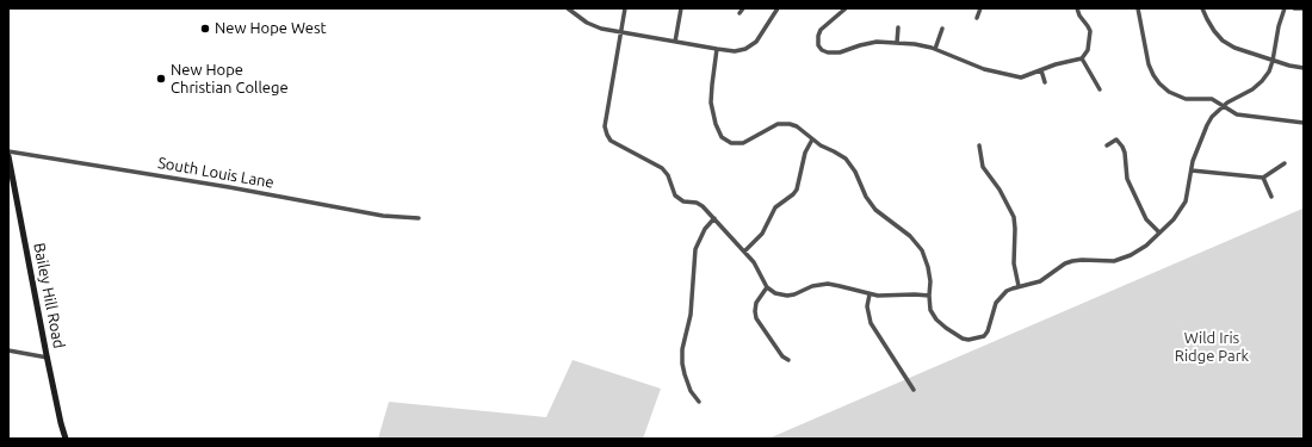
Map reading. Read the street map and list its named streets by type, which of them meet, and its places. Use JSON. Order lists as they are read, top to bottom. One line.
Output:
{"streets":{"main road":["Bailey Hill Road"],"street":["South Louis Lane"]},"parks":["Wild Iris Ridge Park"],"places":["New Hope West","New Hope Christian College"]}
